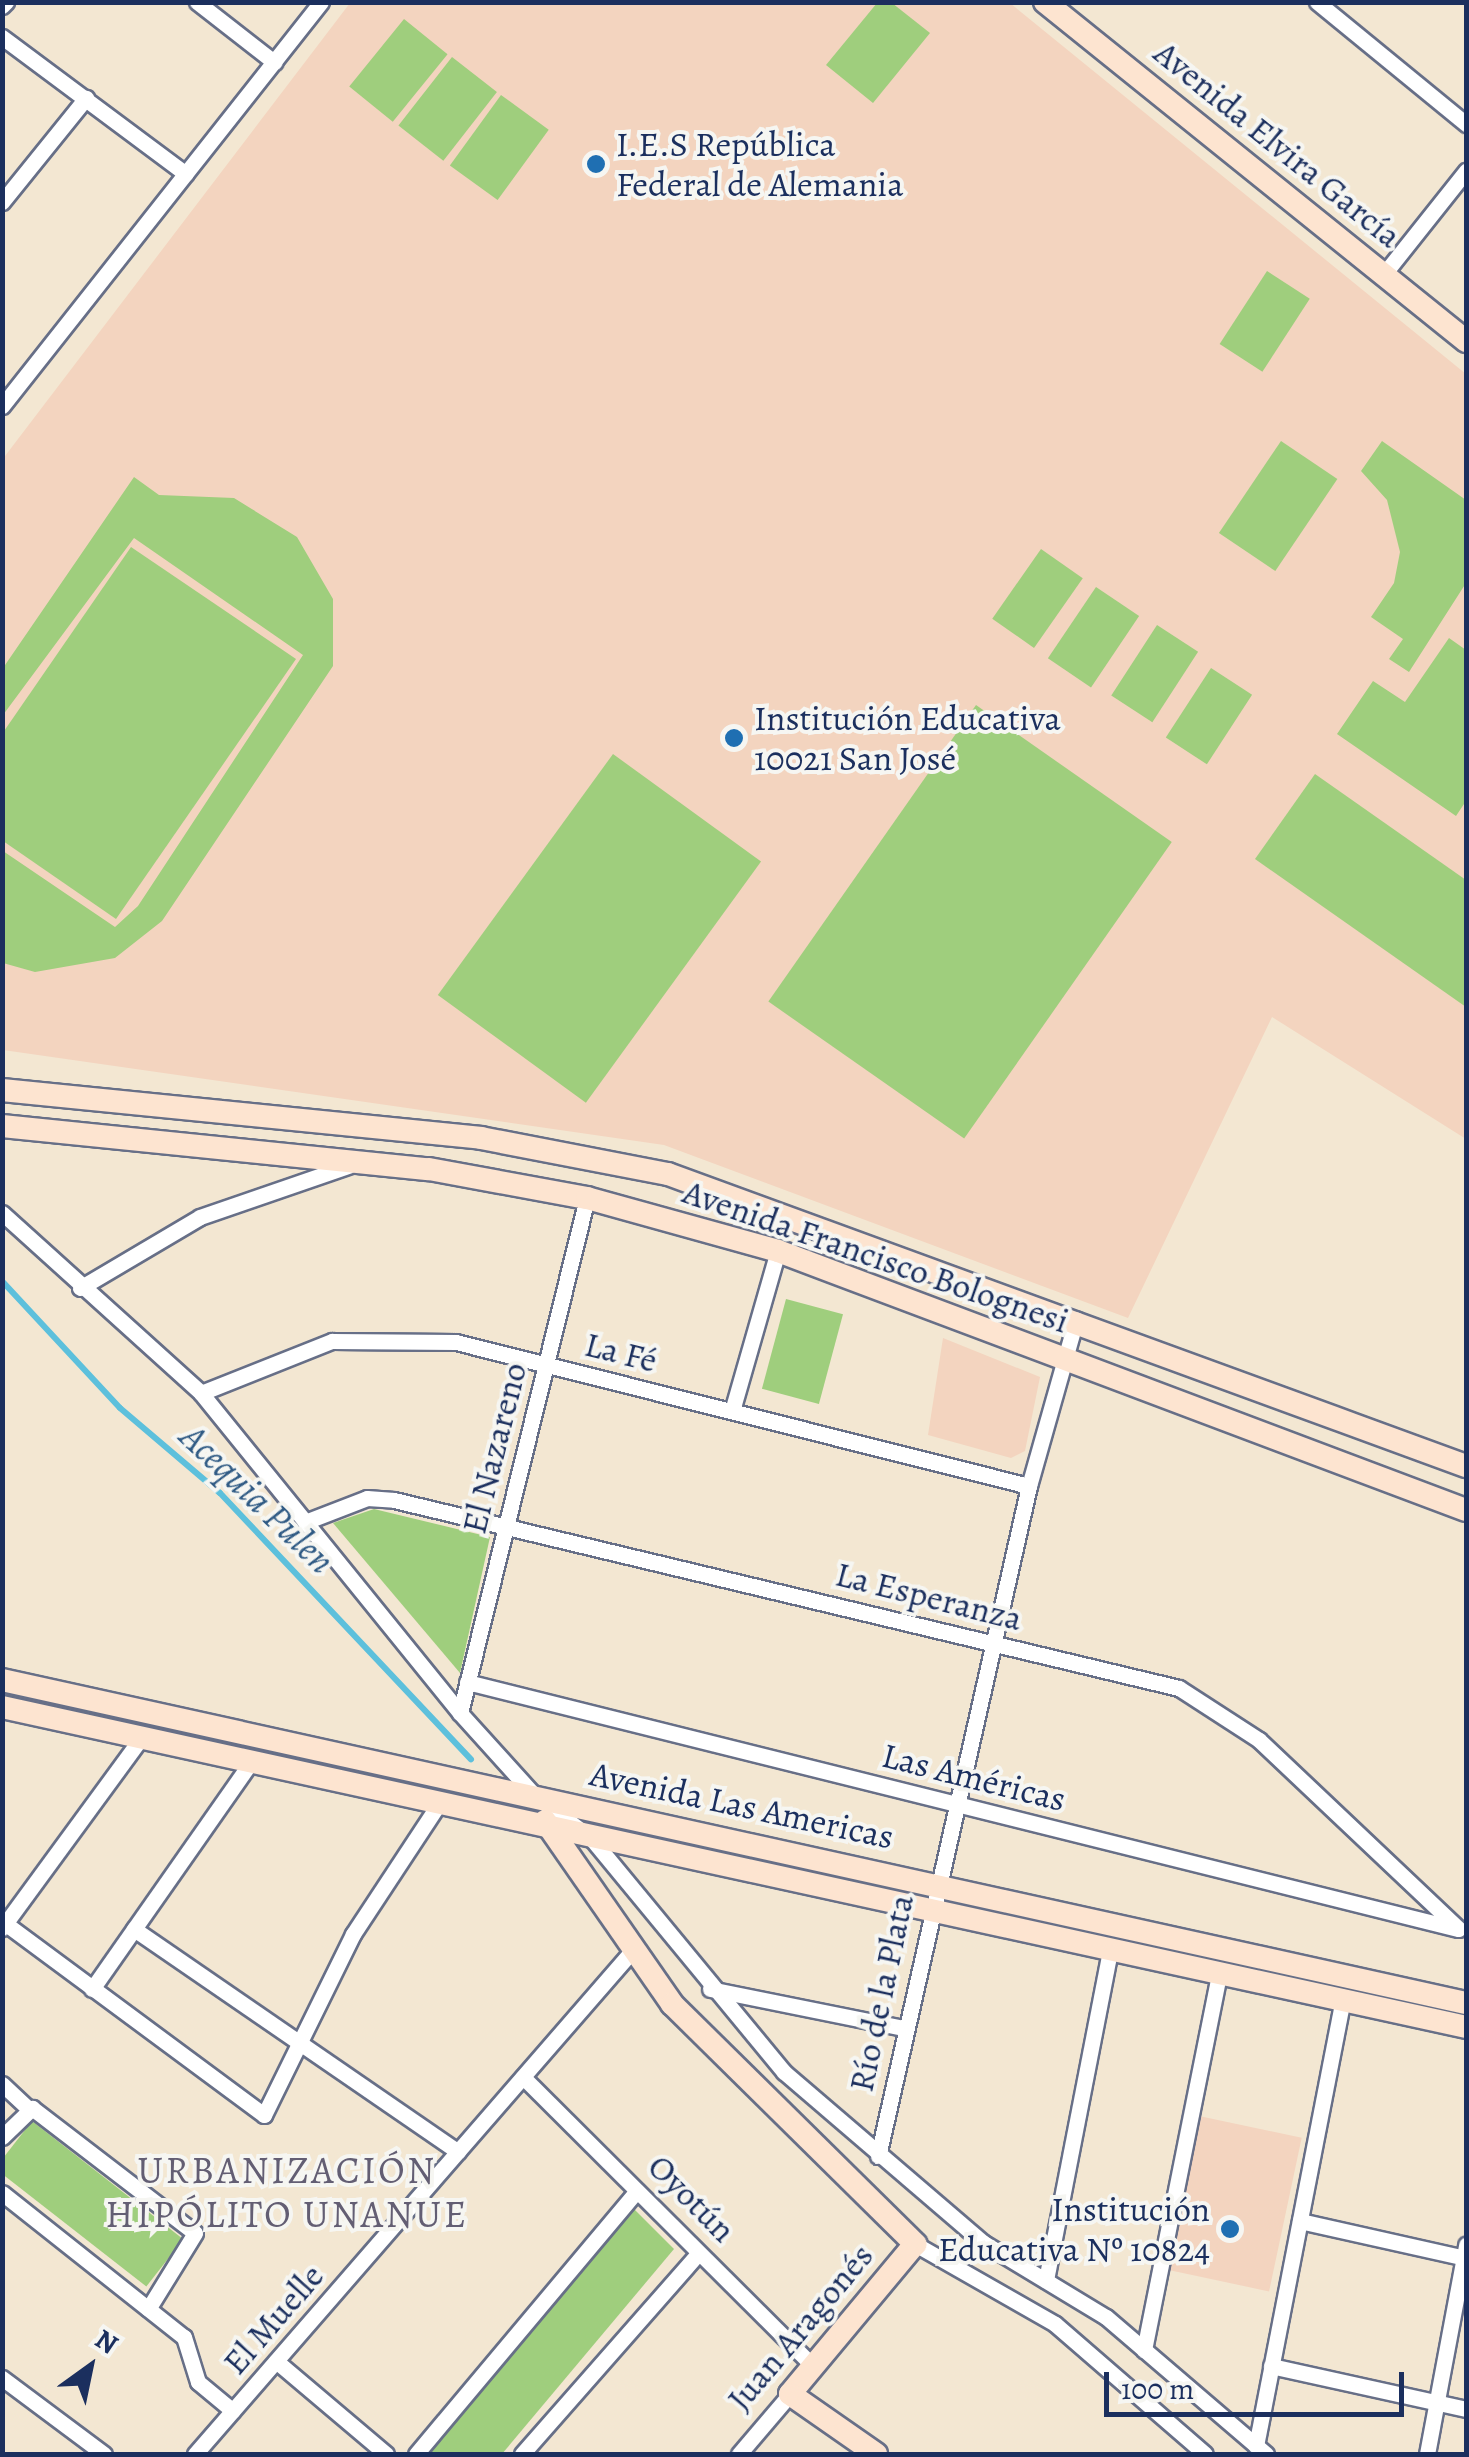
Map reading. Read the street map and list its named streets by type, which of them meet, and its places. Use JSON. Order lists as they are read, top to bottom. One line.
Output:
{"streets":{"street":["Avenida Elvira García","Avenida Francisco Bolognesi","La Fé","El Nazareno","La Esperanza","Las Américas","Avenida Las Americas","Río de la Plata","Oyotún","El Muelle","Juan Aragonés"]},"crossings":[["Avenida Francisco Bolognesi","El Nazareno"],["Avenida Francisco Bolognesi","Río de la Plata"],["La Fé","El Nazareno"],["La Fé","Río de la Plata"],["El Nazareno","La Esperanza"],["El Nazareno","Las Américas"],["La Esperanza","Las Américas"],["La Esperanza","Río de la Plata"],["Las Américas","Río de la Plata"],["Avenida Las Americas","Río de la Plata"],["Oyotún","El Muelle"],["Oyotún","Juan Aragonés"]],"districts":["URBANIZACIÓN HIPÓLITO UNANUE"],"water":["Acequia Pulen"],"places":["I.E.S República Federal de Alemania","Institución Educativa 10021 San José","Institución Educativa Nº 10824"],"scale_bar":"100 m","north":"top right"}
